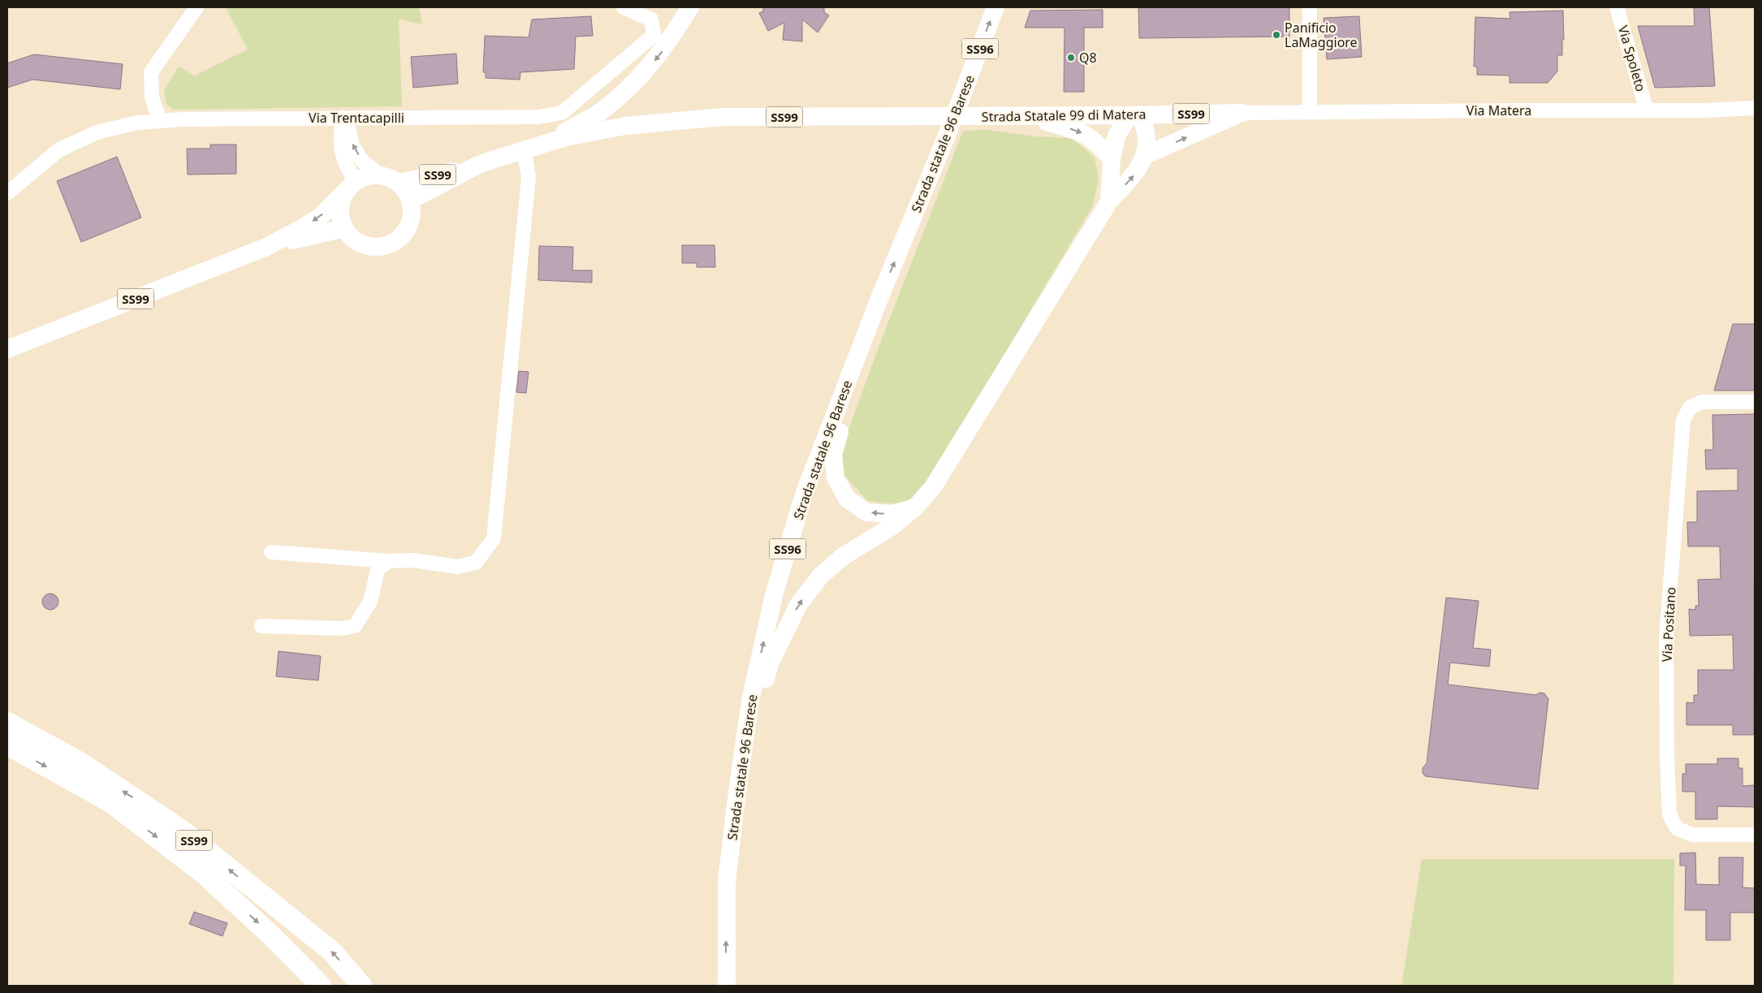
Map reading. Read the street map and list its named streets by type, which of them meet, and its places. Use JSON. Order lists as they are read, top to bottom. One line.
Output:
{"streets":{"highway":["SS99"],"main road":["SS96","Strada Statale 99 di Matera","Strada statale 96 Barese"],"street":["Via Spoleto","Via Matera","Via Trentacapilli","Via Positano"]},"crossings":[["Via Spoleto","Via Matera"],["Via Matera","Strada Statale 99 di Matera"],["SS99","Strada Statale 99 di Matera"]],"places":["Panificio LaMaggiore","Q8"]}
